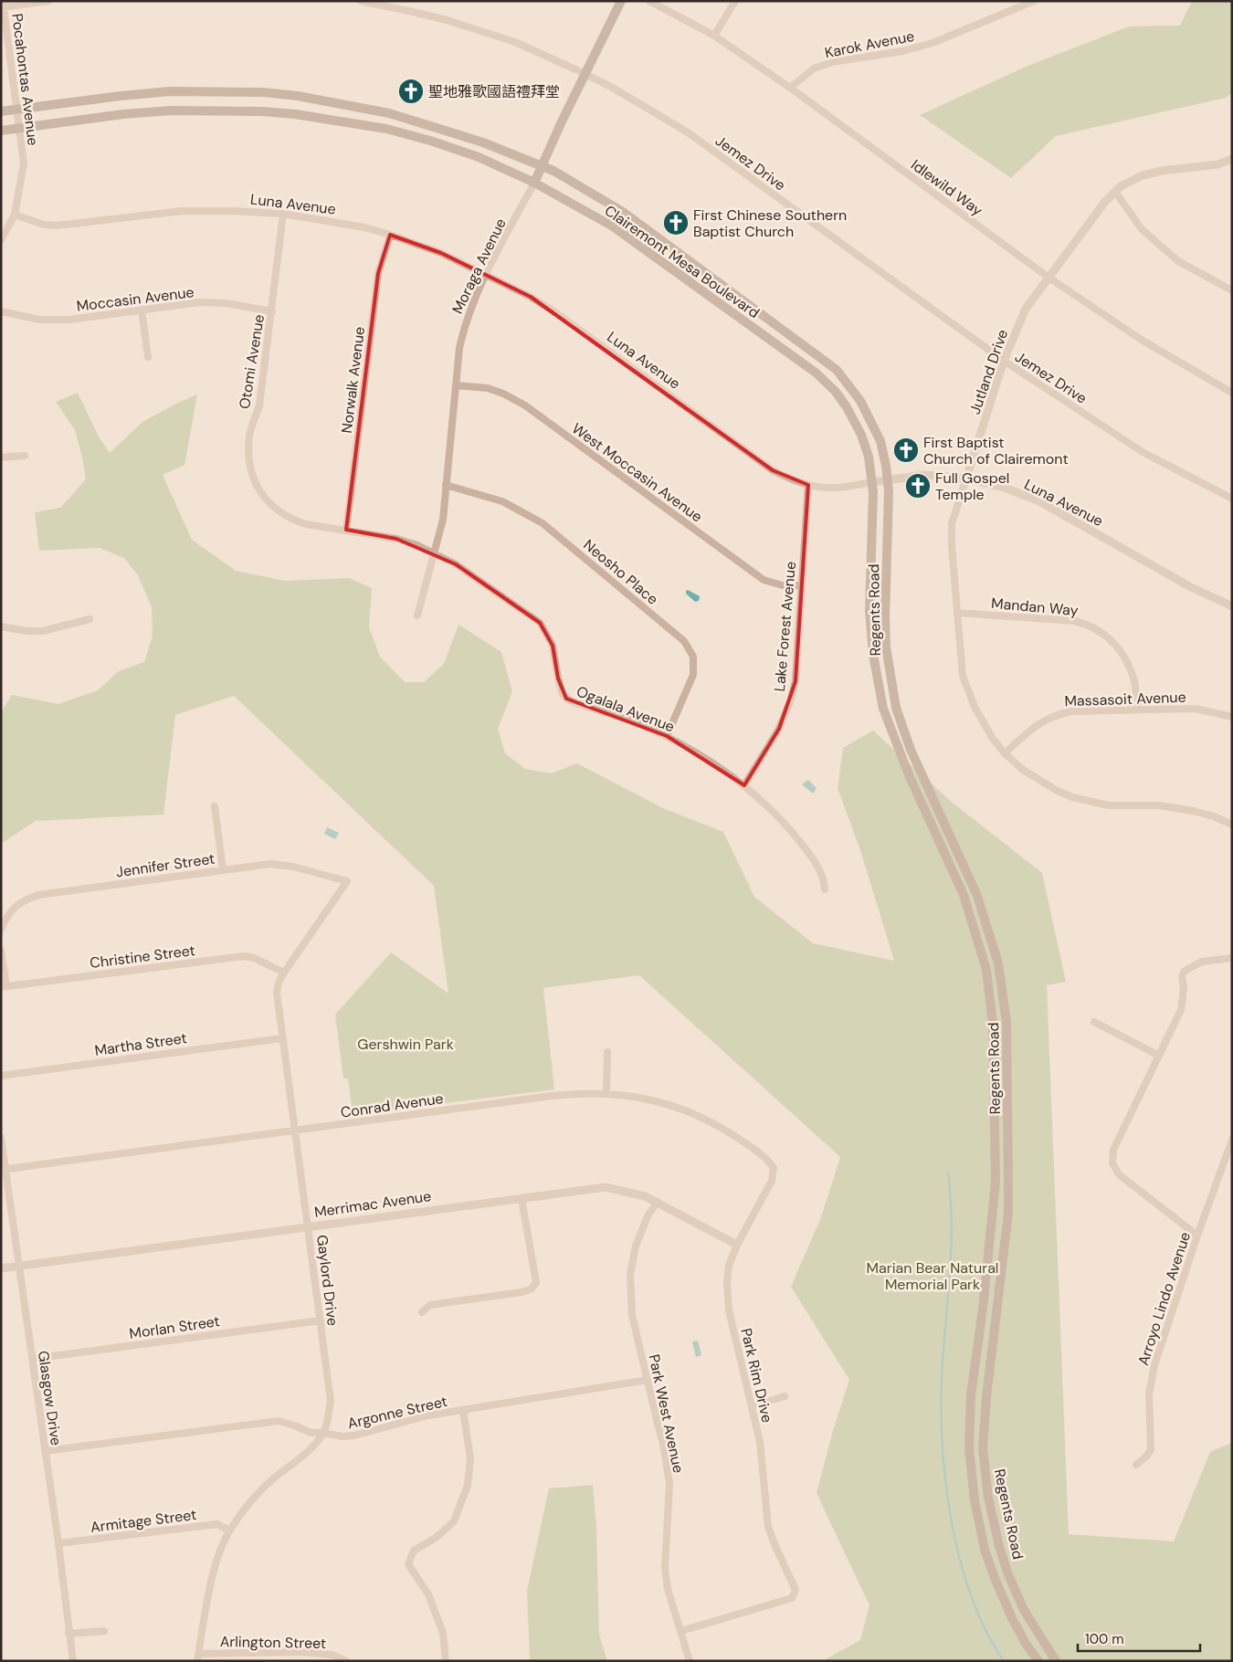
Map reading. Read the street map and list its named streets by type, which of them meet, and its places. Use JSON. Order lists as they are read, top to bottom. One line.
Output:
{"streets":{"main road":["Clairemont Mesa Boulevard","Moraga Avenue","Regents Road"],"street":["Karok Avenue","Pocahontas Avenue","Jemez Drive","Idlewild Way","Luna Avenue","Moccasin Avenue","Otomi Avenue","Jutland Drive","Norwalk Avenue","West Moccasin Avenue","Neosho Place","Mandan Way","Lake Forest Avenue","Massasoit Avenue","Ogalala Avenue","Jennifer Street","Christine Street","Martha Street","Conrad Avenue","Merrimac Avenue","Gaylord Drive","Arroyo Lindo Avenue","Morlan Street","Park Rim Drive","Glasgow Drive","Argonne Street","Park West Avenue","Armitage Street","Arlington Street"]},"crossings":[["Karok Avenue","Idlewild Way"],["Pocahontas Avenue","Luna Avenue"],["Pocahontas Avenue","Clairemont Mesa Boulevard"],["Jemez Drive","Moraga Avenue"],["Jemez Drive","Jutland Drive"],["Idlewild Way","Jutland Drive"],["Luna Avenue","Clairemont Mesa Boulevard"],["Luna Avenue","Moraga Avenue"],["Luna Avenue","Otomi Avenue"],["Luna Avenue","Jutland Drive"],["Luna Avenue","Norwalk Avenue"],["Luna Avenue","Regents Road"],["Luna Avenue","Lake Forest Avenue"],["Clairemont Mesa Boulevard","Moraga Avenue"],["Clairemont Mesa Boulevard","Regents Road"],["Moraga Avenue","West Moccasin Avenue"],["Moraga Avenue","Neosho Place"],["Moraga Avenue","Ogalala Avenue"],["Moccasin Avenue","Otomi Avenue"],["Otomi Avenue","Ogalala Avenue"],["Jutland Drive","Mandan Way"],["Jutland Drive","Massasoit Avenue"],["Norwalk Avenue","Ogalala Avenue"],["West Moccasin Avenue","Lake Forest Avenue"],["Neosho Place","Ogalala Avenue"],["Mandan Way","Massasoit Avenue"],["Lake Forest Avenue","Ogalala Avenue"],["Jennifer Street","Gaylord Drive"],["Christine Street","Gaylord Drive"],["Martha Street","Gaylord Drive"],["Conrad Avenue","Gaylord Drive"],["Conrad Avenue","Park Rim Drive"],["Conrad Avenue","Glasgow Drive"],["Merrimac Avenue","Gaylord Drive"],["Merrimac Avenue","Park Rim Drive"],["Merrimac Avenue","Glasgow Drive"],["Merrimac Avenue","Park West Avenue"],["Gaylord Drive","Morlan Street"],["Gaylord Drive","Argonne Street"],["Gaylord Drive","Armitage Street"],["Gaylord Drive","Arlington Street"],["Morlan Street","Glasgow Drive"],["Park Rim Drive","Park West Avenue"],["Glasgow Drive","Argonne Street"],["Glasgow Drive","Armitage Street"],["Argonne Street","Park West Avenue"]],"parks":["Gershwin Park","Marian Bear Natural Memorial Park"],"places":{"church":["聖地雅歌國語禮拜堂","First Chinese Southern Baptist Church","First Baptist Church of Clairemont","Full Gospel Temple"]},"scale_bar":"100 m"}
